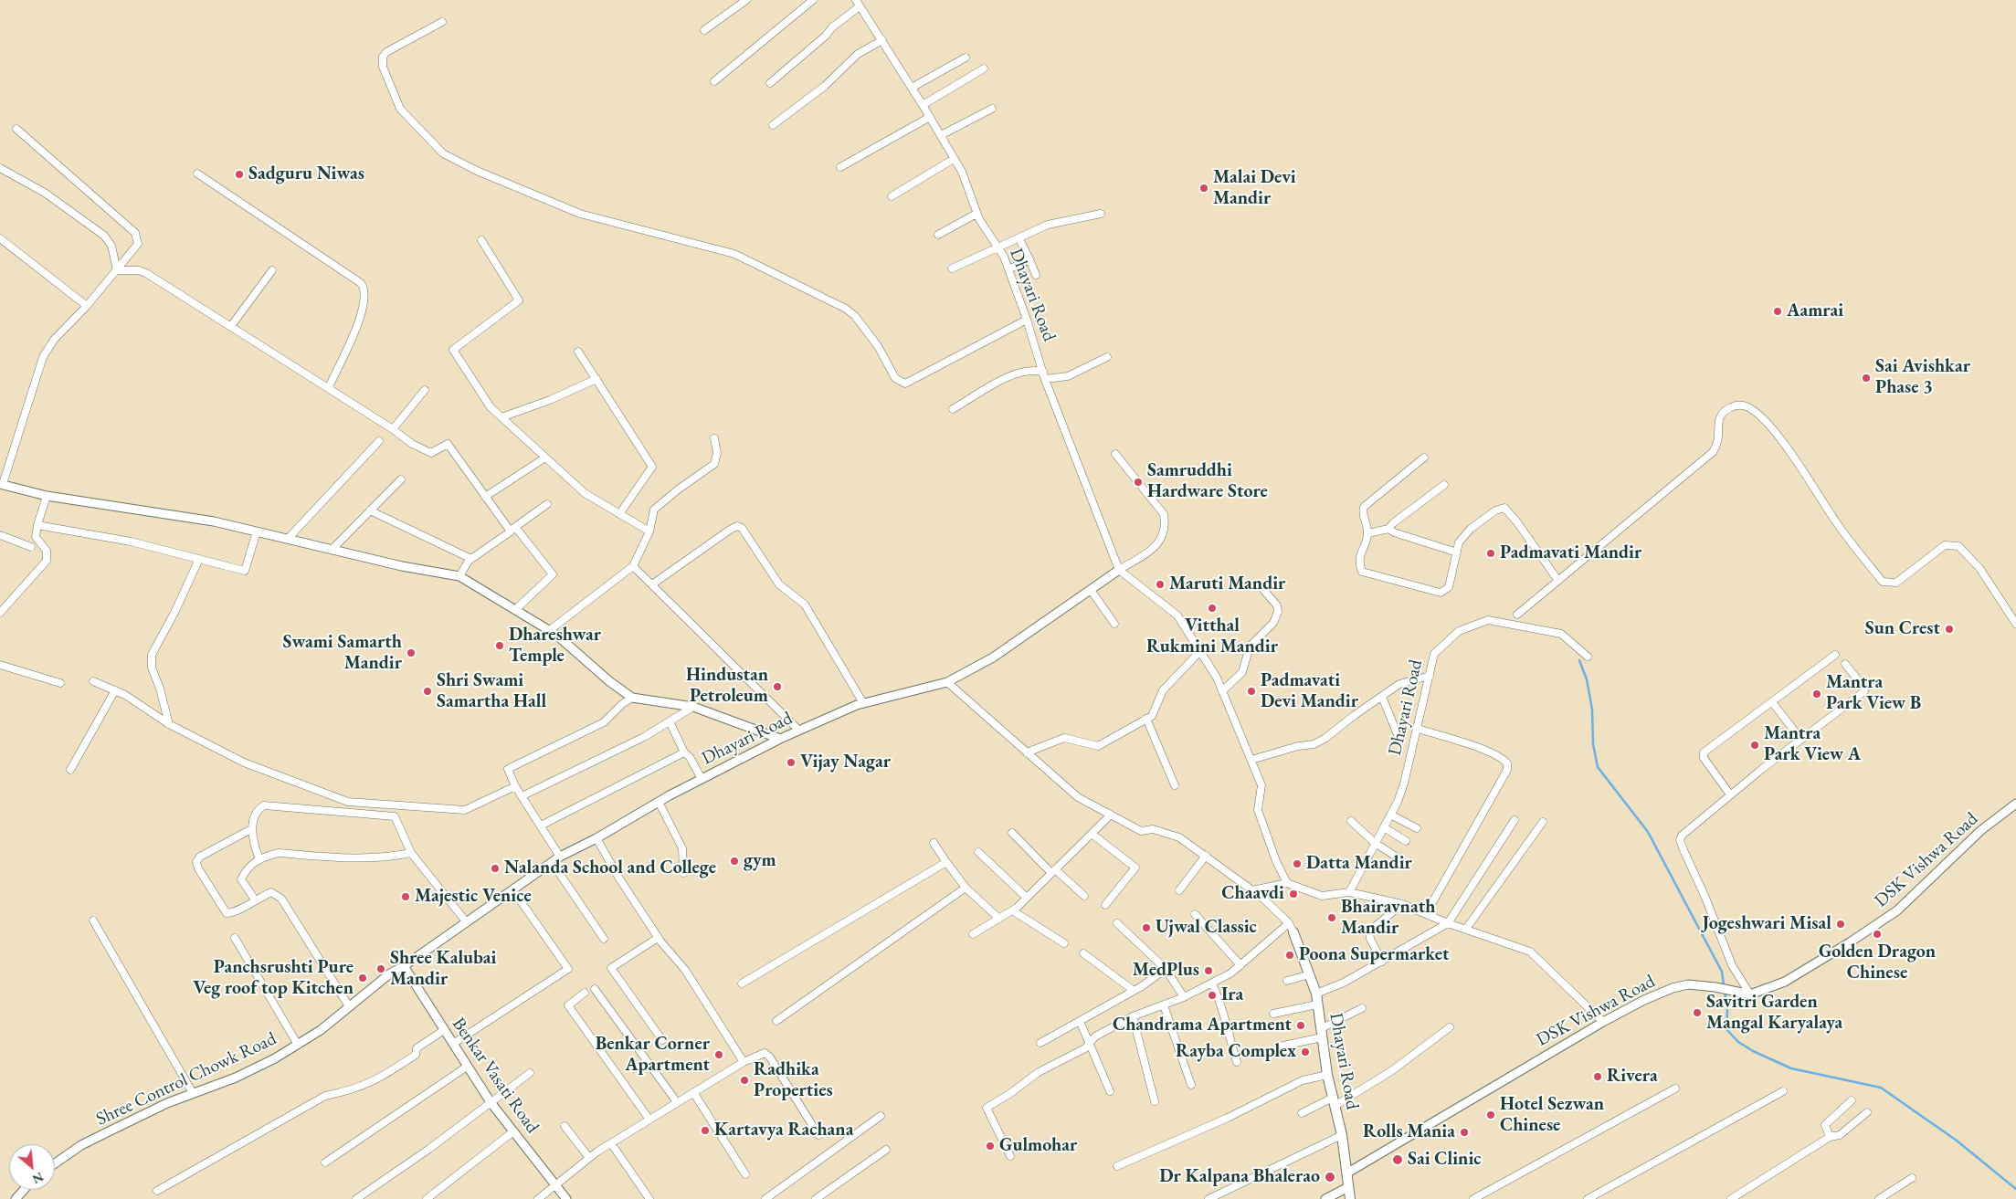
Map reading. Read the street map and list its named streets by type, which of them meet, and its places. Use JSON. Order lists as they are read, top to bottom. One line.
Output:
{"streets":{"main road":["Dhayari Road"],"street":["DSK Vishwa Road","Benkar Vasati Road","Shree Control Chowk Road"]},"crossings":[["Dhayari Road","DSK Vishwa Road"],["Dhayari Road","Benkar Vasati Road"],["Dhayari Road","Shree Control Chowk Road"],["Benkar Vasati Road","Shree Control Chowk Road"]],"places":["Sadguru Niwas","Malai Devi Mandir","Aamrai","Sai Avishkar Phase 3","Samruddhi Hardware Store","Padmavati Mandir","Maruti Mandir","Vitthal Rukmini Mandir","Sun Crest","Dhareshwar Temple","Swami Samarth Mandir","Hindustan Petroleum","Shri Swami Samartha Hall","Padmavati Devi Mandir","Mantra Park View B","Mantra Park View A","Vijay Nagar","gym","Datta Mandir","Nalanda School and College","Chaavdi","Majestic Venice","Bhairavnath Mandir","Jogeshwari Misal","Ujwal Classic","Golden Dragon Chinese","Poona Supermarket","Shree Kalubai Mandir","MedPlus","Panchsrushti Pure Veg roof top Kitchen","Ira","Savitri Garden Mangal Karyalaya","Chandrama Apartment","Rayba Complex","Benkar Corner Apartment","Rivera","Radhika Properties","Hotel Sezwan Chinese","Kartavya Rachana","Rolls Mania","Gulmohar","Sai Clinic","Dr Kalpana Bhalerao"],"north":"bottom right"}
